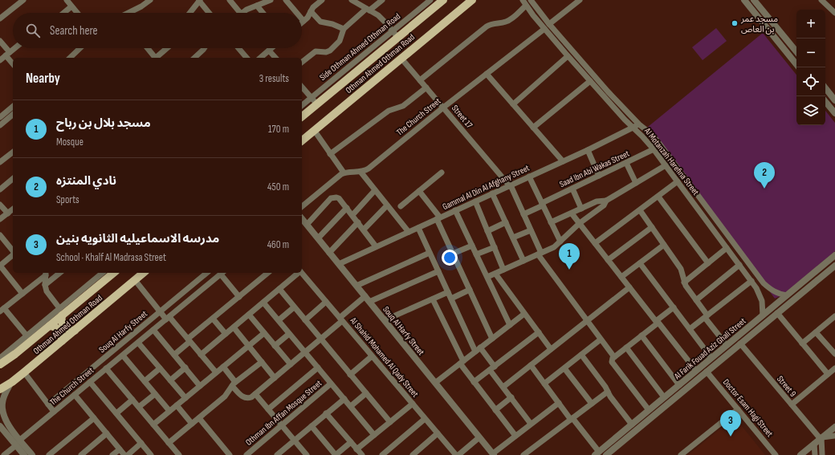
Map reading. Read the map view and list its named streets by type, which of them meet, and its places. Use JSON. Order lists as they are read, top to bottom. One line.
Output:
{"streets":{"main road":["Othman Ahmed Othman Road"],"street":["Side Othman Ahmed Othman Road","The Church Street","Street 17","Al Motanzah Harefina Street","Saad Ibn Abi Wakas Street","Gammal Al Din Al Afghany Street","Souq Al Harfy Street","Al Farik Fouad Aziz Ghali Street","Al Shahid Mohamed Al Qady Street","Street 9","Doctor Esam Hagi Street","Othman Ibn Affan Mosque Street"]},"crossings":[["Othman Ahmed Othman Road","Street 17"],["The Church Street","Street 17"],["The Church Street","Al Motanzah Harefina Street"],["Street 17","Saad Ibn Abi Wakas Street"],["Street 17","Gammal Al Din Al Afghany Street"],["Al Motanzah Harefina Street","Saad Ibn Abi Wakas Street"],["Al Motanzah Harefina Street","Gammal Al Din Al Afghany Street"],["Al Motanzah Harefina Street","Al Farik Fouad Aziz Ghali Street"],["Gammal Al Din Al Afghany Street","Souq Al Harfy Street"],["Al Farik Fouad Aziz Ghali Street","Street 9"],["Al Farik Fouad Aziz Ghali Street","Doctor Esam Hagi Street"]],"places":["مسجد عمر بن العاص"],"page":{"map_buttons":["+","−"],"search":"Search here","heading":["Nearby","3 results"],"list":[{"mark":"1","name":"مسجد بلال بن رباح","note":"Mosque","value":"170 m"},{"mark":"2","name":"نادي المنتزه","note":"Sports","value":"450 m"},{"mark":"3","name":"مدرسه الاسماعيليه الثانويه بنين","note":"School · Khalf Al Madrasa Street","value":"460 m"}],"pins":["2","1","3"]}}
